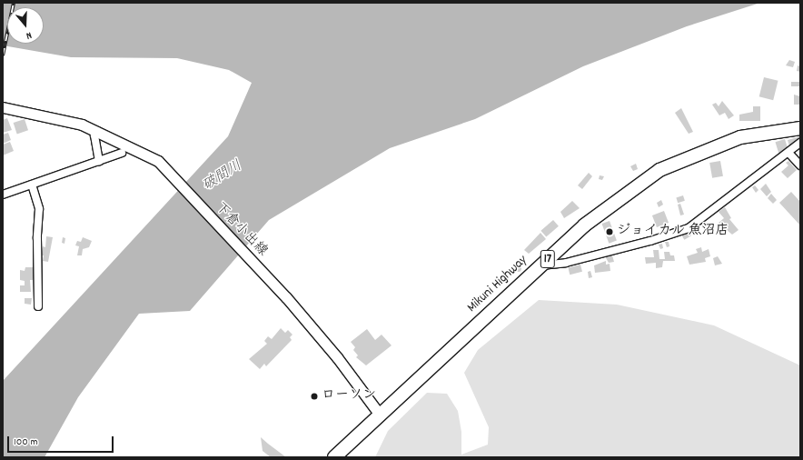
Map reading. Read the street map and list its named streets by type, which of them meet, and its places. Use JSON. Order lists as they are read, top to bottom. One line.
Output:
{"streets":{"highway":["17","Mikuni Highway"],"main road":["下倉小出線"]},"crossings":[["下倉小出線","Mikuni Highway"]],"water":["破間川"],"places":["ジョイカル 魚沼店","ローソン"],"scale_bar":"100 m","north":"bottom"}
